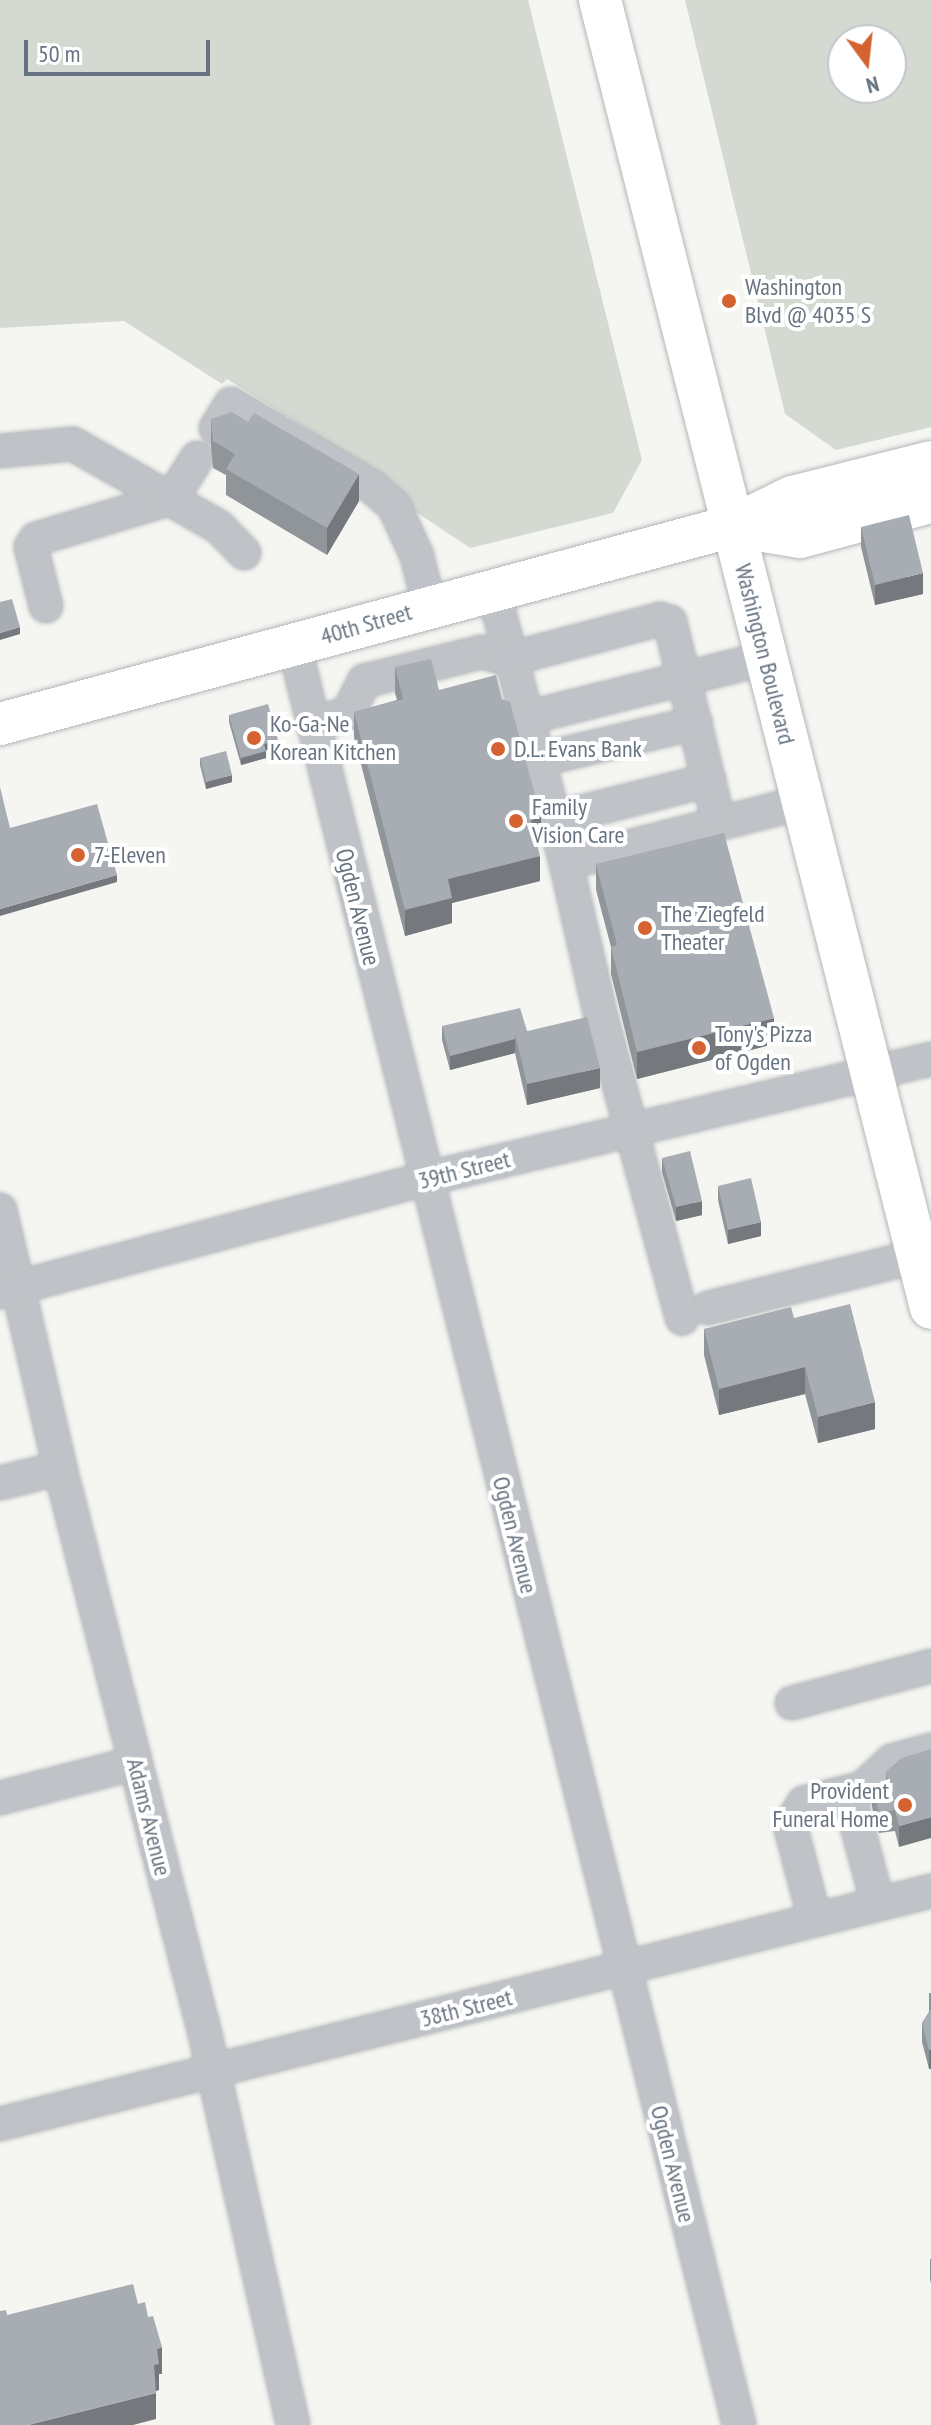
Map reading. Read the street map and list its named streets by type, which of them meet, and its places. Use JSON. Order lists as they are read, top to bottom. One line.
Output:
{"streets":{"main road":["40th Street","Washington Boulevard"],"street":["Ogden Avenue","39th Street","Adams Avenue","38th Street"]},"crossings":[["40th Street","Washington Boulevard"],["40th Street","Ogden Avenue"],["Washington Boulevard","39th Street"],["Ogden Avenue","39th Street"],["Ogden Avenue","38th Street"],["39th Street","Adams Avenue"],["Adams Avenue","38th Street"]],"places":["Washington Blvd @ 4035 S","Ko-Ga-Ne Korean Kitchen","D.L. Evans Bank","Family Vision Care","7-Eleven","The Ziegfeld Theater","Tony's Pizza of Ogden","Provident Funeral Home"],"scale_bar":"50 m","north":"bottom"}
